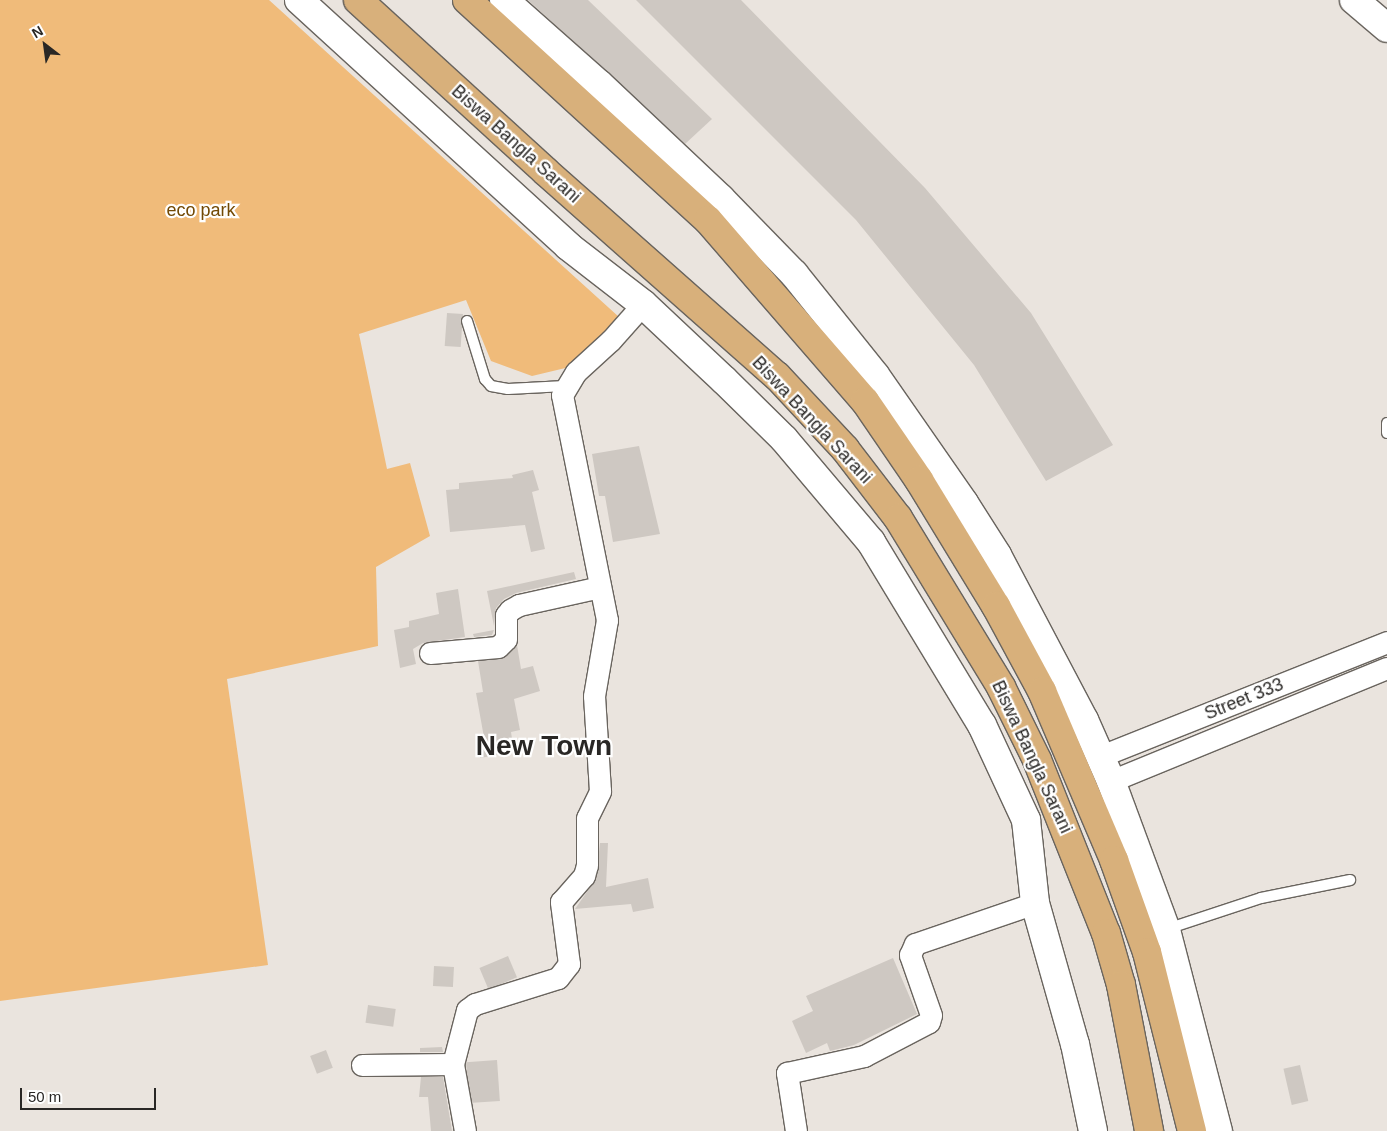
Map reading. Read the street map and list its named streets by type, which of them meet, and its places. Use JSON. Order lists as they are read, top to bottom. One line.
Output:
{"streets":{"main road":["Biswa Bangla Sarani"],"street":["Street 333"]},"districts":["New Town"],"parks":["eco park"],"scale_bar":"50 m","north":"top left"}
